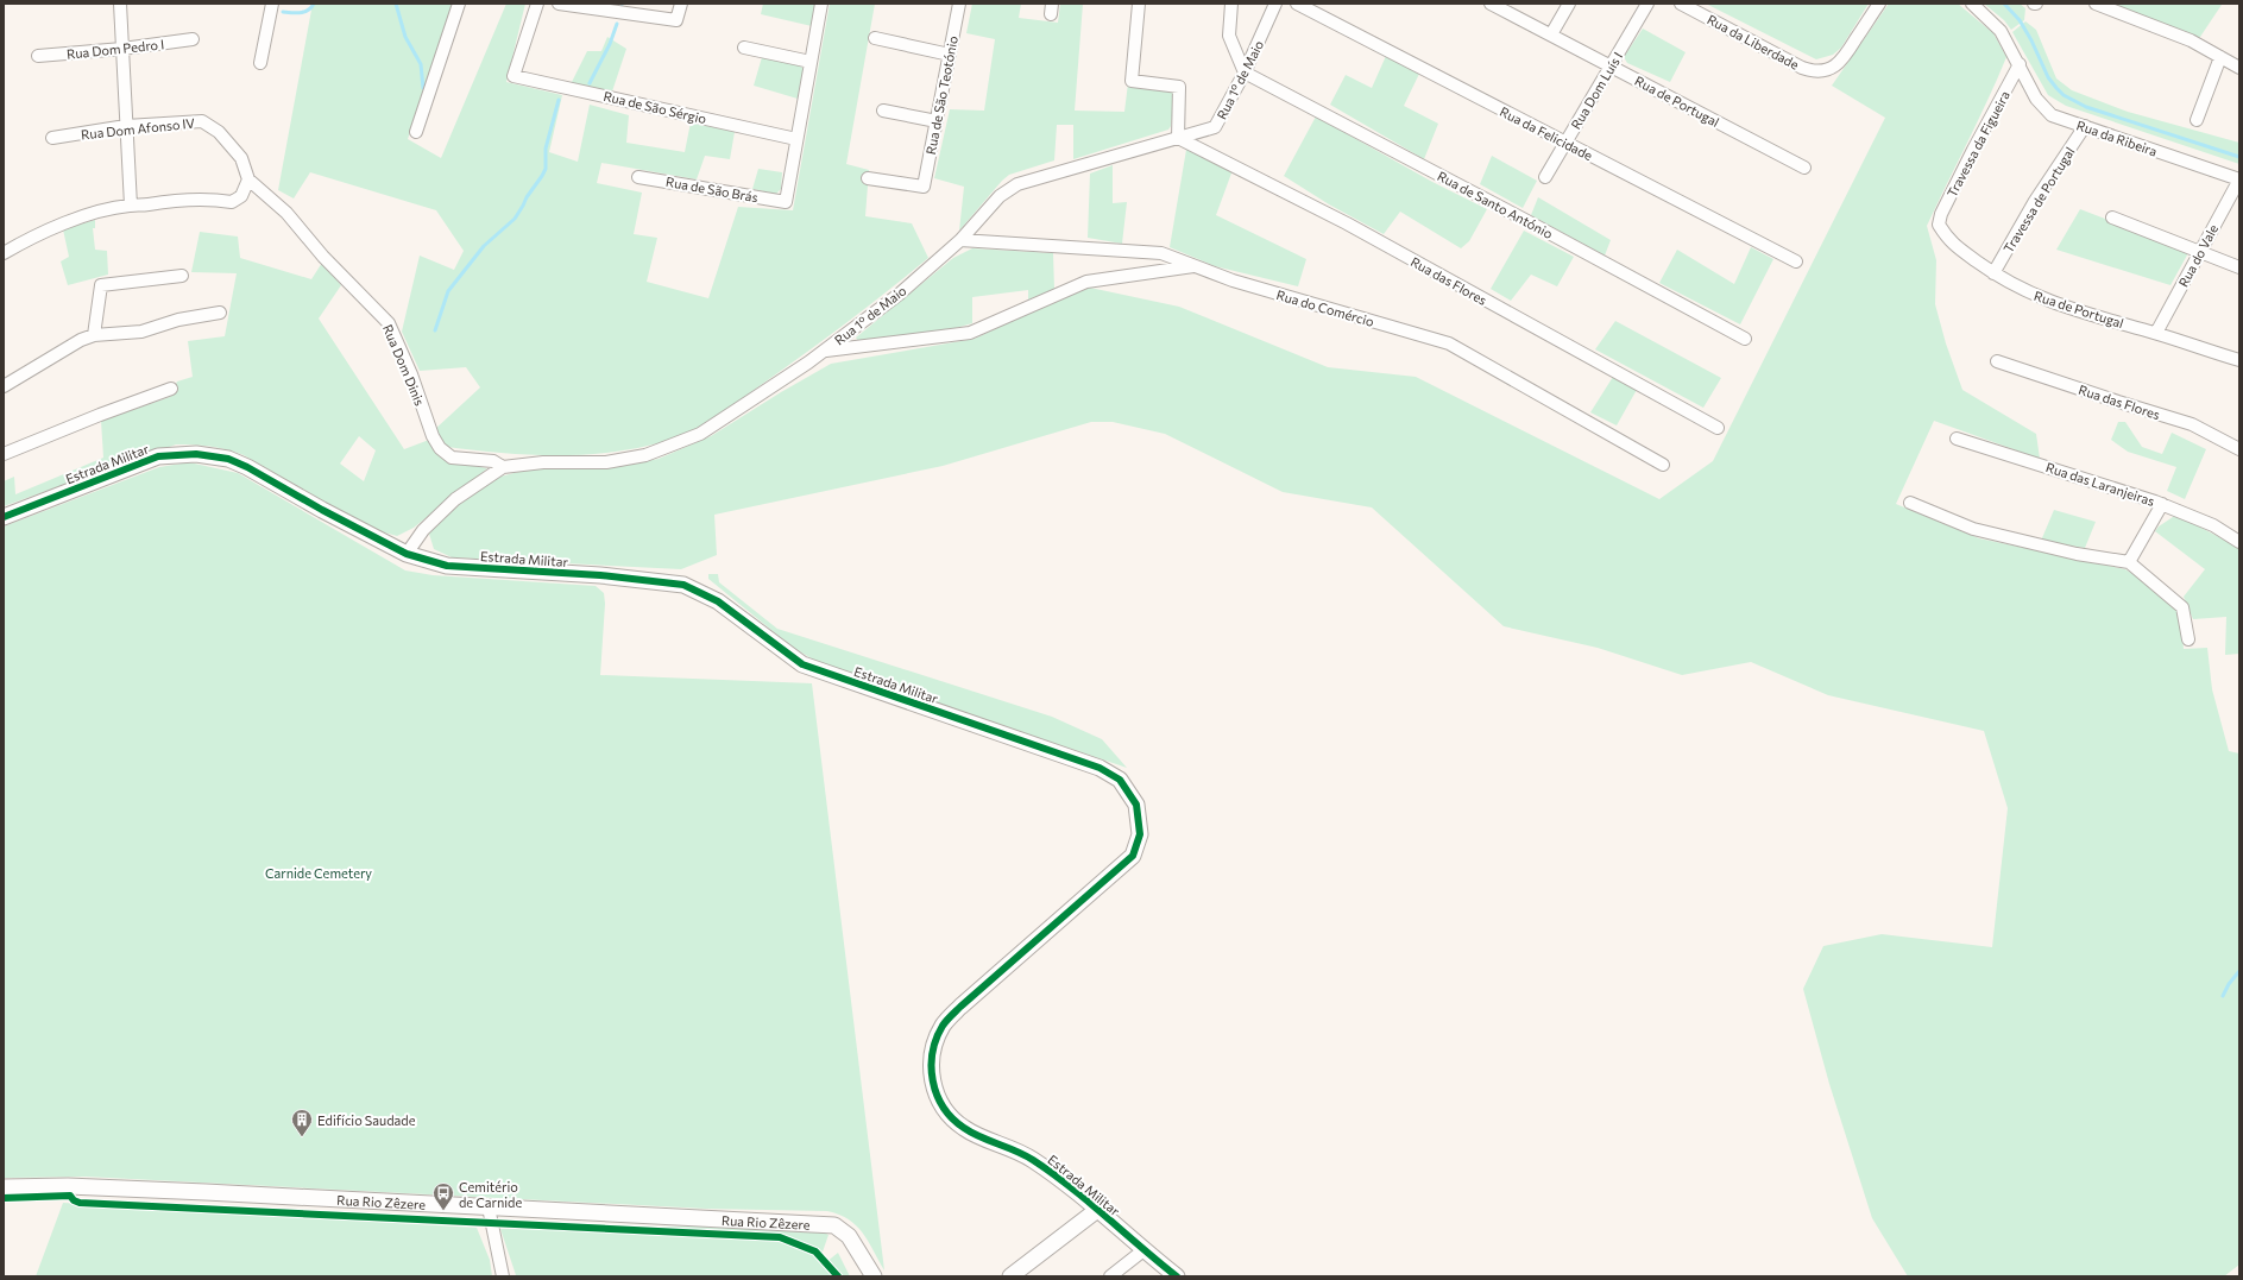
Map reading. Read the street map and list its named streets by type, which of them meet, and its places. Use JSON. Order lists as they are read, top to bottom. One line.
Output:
{"streets":{"street":["Rua da Liberdade","Rua Dom Pedro I","Rua 1º de Maio","Rua Dom Luís I","Rua de São Teotónio","Rua de Portugal","Rua de São Sérgio","Rua Dom Afonso IV","Rua da Felicidade","Rua da Ribeira","Travessa da Figueira","Rua de São Brás","Travessa de Portugal","Rua de Santo António","Rua do Vale","Rua das Flores","Rua do Comércio","Rua Dom Dinis","Estrada Militar","Rua das Laranjeiras","Rua Rio Zêzere"]},"crossings":[["Rua 1º de Maio","Rua de Santo António"],["Rua 1º de Maio","Rua das Flores"],["Rua 1º de Maio","Rua do Comércio"],["Rua 1º de Maio","Rua Dom Dinis"],["Rua 1º de Maio","Estrada Militar"],["Rua Dom Luís I","Rua de Portugal"],["Rua Dom Luís I","Rua da Felicidade"],["Rua de Portugal","Travessa da Figueira"],["Rua de Portugal","Travessa de Portugal"],["Rua de Portugal","Rua do Vale"],["Rua de São Sérgio","Rua de São Brás"],["Rua Dom Afonso IV","Rua Dom Dinis"],["Rua da Ribeira","Travessa da Figueira"],["Rua da Ribeira","Travessa de Portugal"],["Rua da Ribeira","Rua do Vale"]],"parks":["Carnide Cemetery"],"places":{"building":["Edifício Saudade"],"bus stop":["Cemitério de Carnide"]}}
